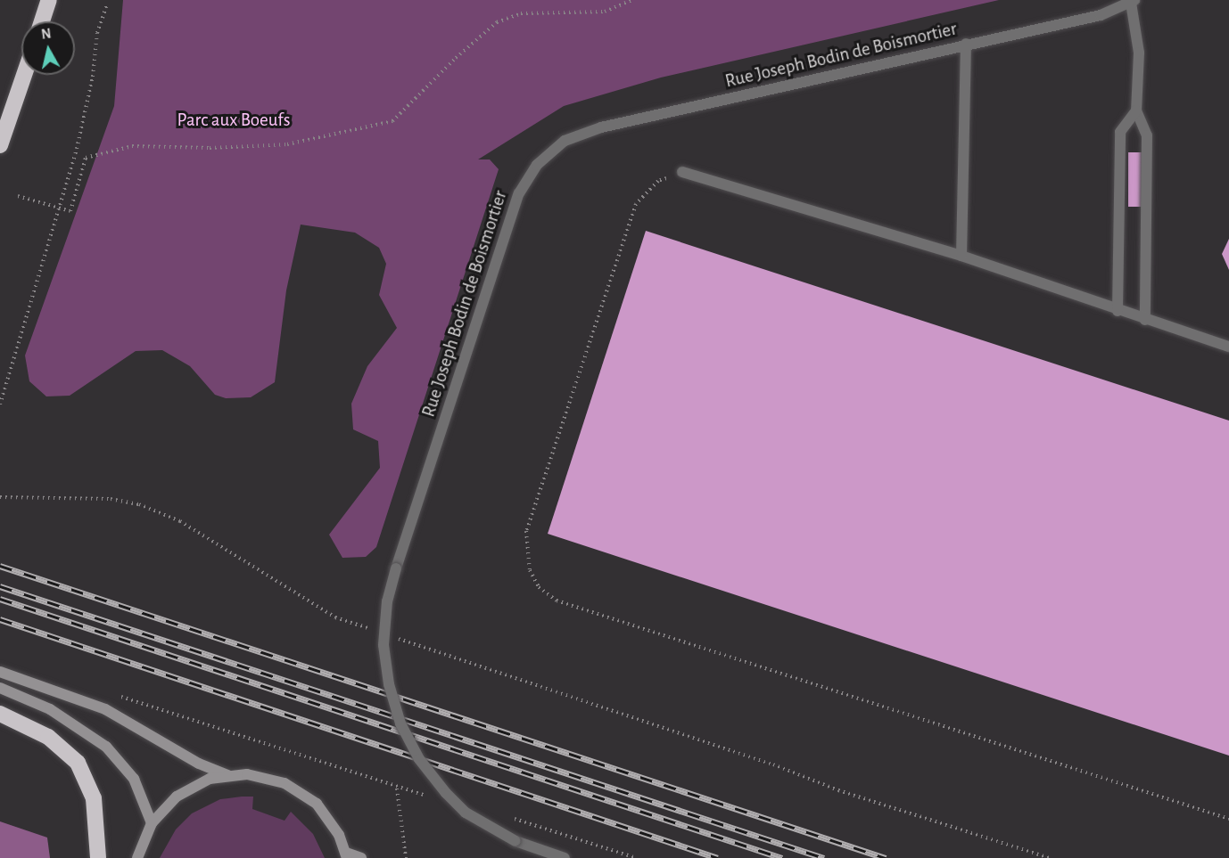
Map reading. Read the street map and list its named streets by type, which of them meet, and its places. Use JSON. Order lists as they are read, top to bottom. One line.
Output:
{"streets":{"street":["Rue Joseph Bodin de Boismortier"]},"parks":["Parc aux Boeufs"],"north":"top"}
